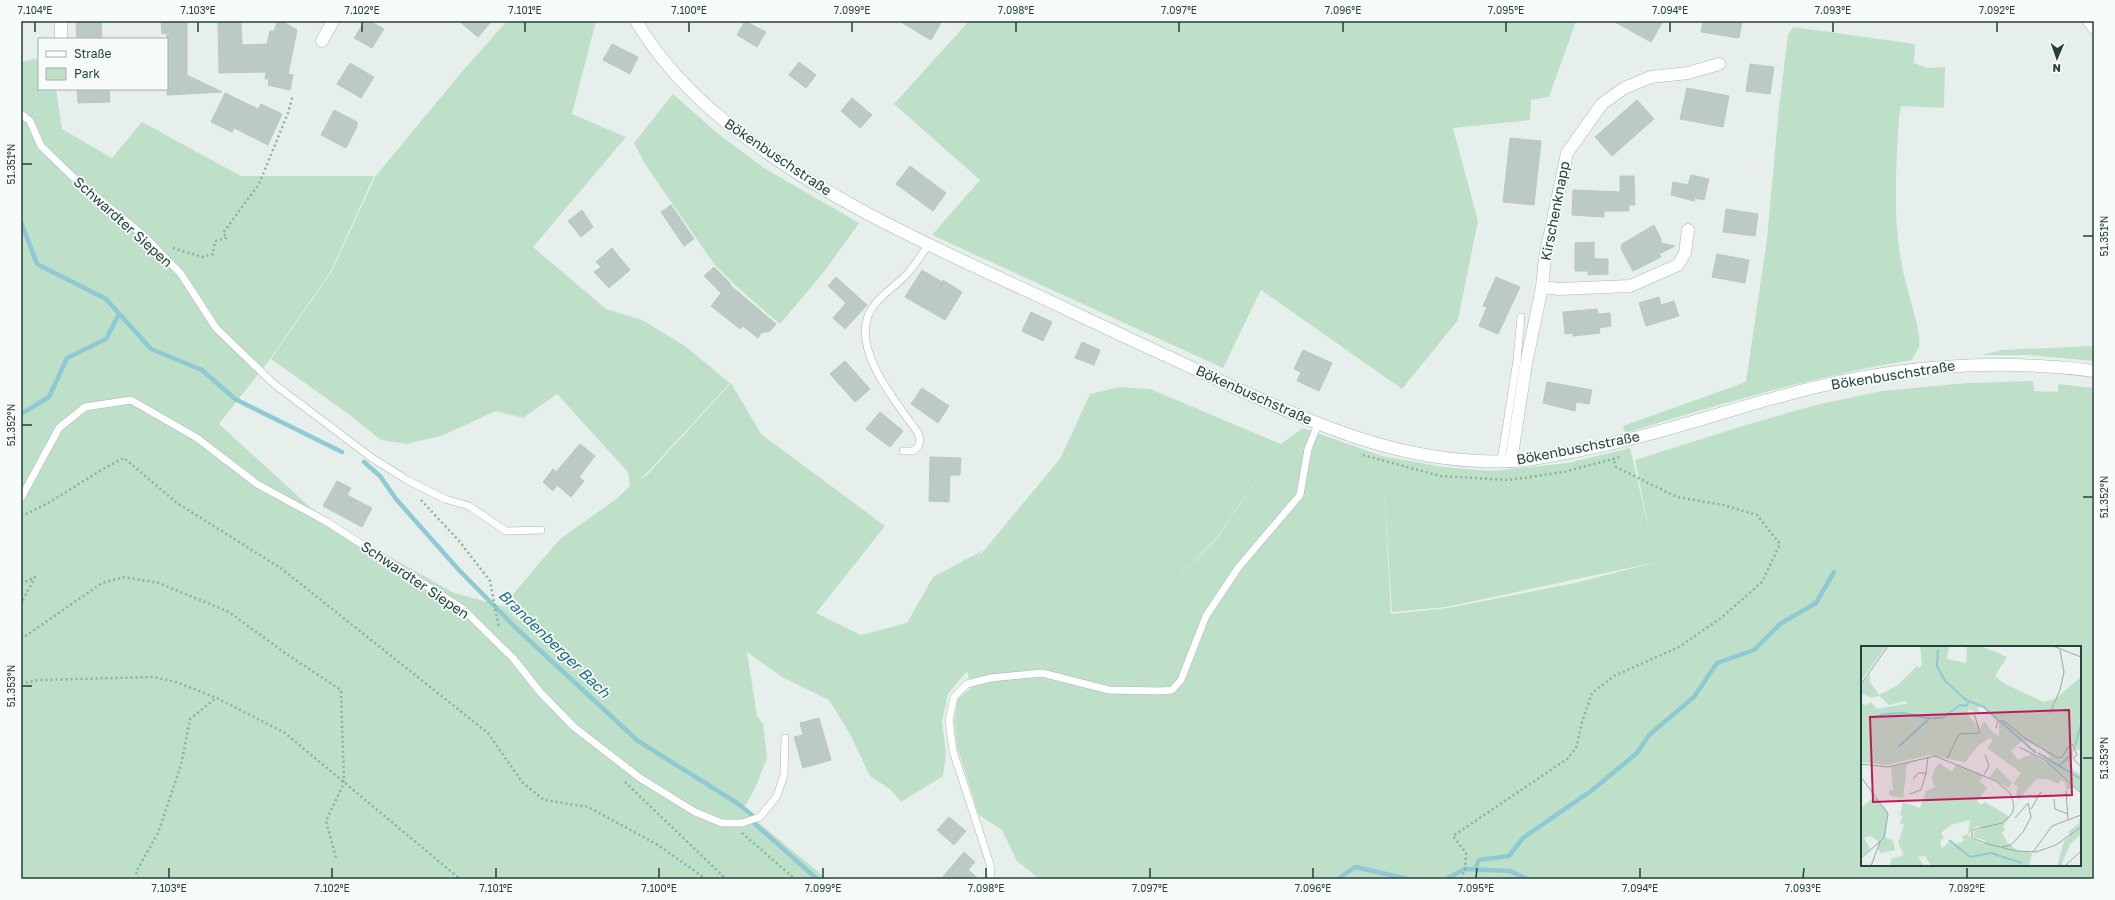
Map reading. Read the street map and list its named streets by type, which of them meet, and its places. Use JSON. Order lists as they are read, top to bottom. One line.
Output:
{"streets":{"main road":["Bökenbuschstraße","Kirschenknapp"],"lane":["Schwardter Siepen"]},"crossings":[["Bökenbuschstraße","Kirschenknapp"]],"water":["Brandenberger Bach"],"legend":["Straße","Park"],"north":"bottom","coordinates":["7.104°E","7.103°E","7.102°E","7.101°E","7.100°E","7.099°E","7.098°E","7.097°E","7.096°E","7.095°E","7.094°E","7.093°E","7.092°E","51.351°N","51.352°N","51.353°N"]}
